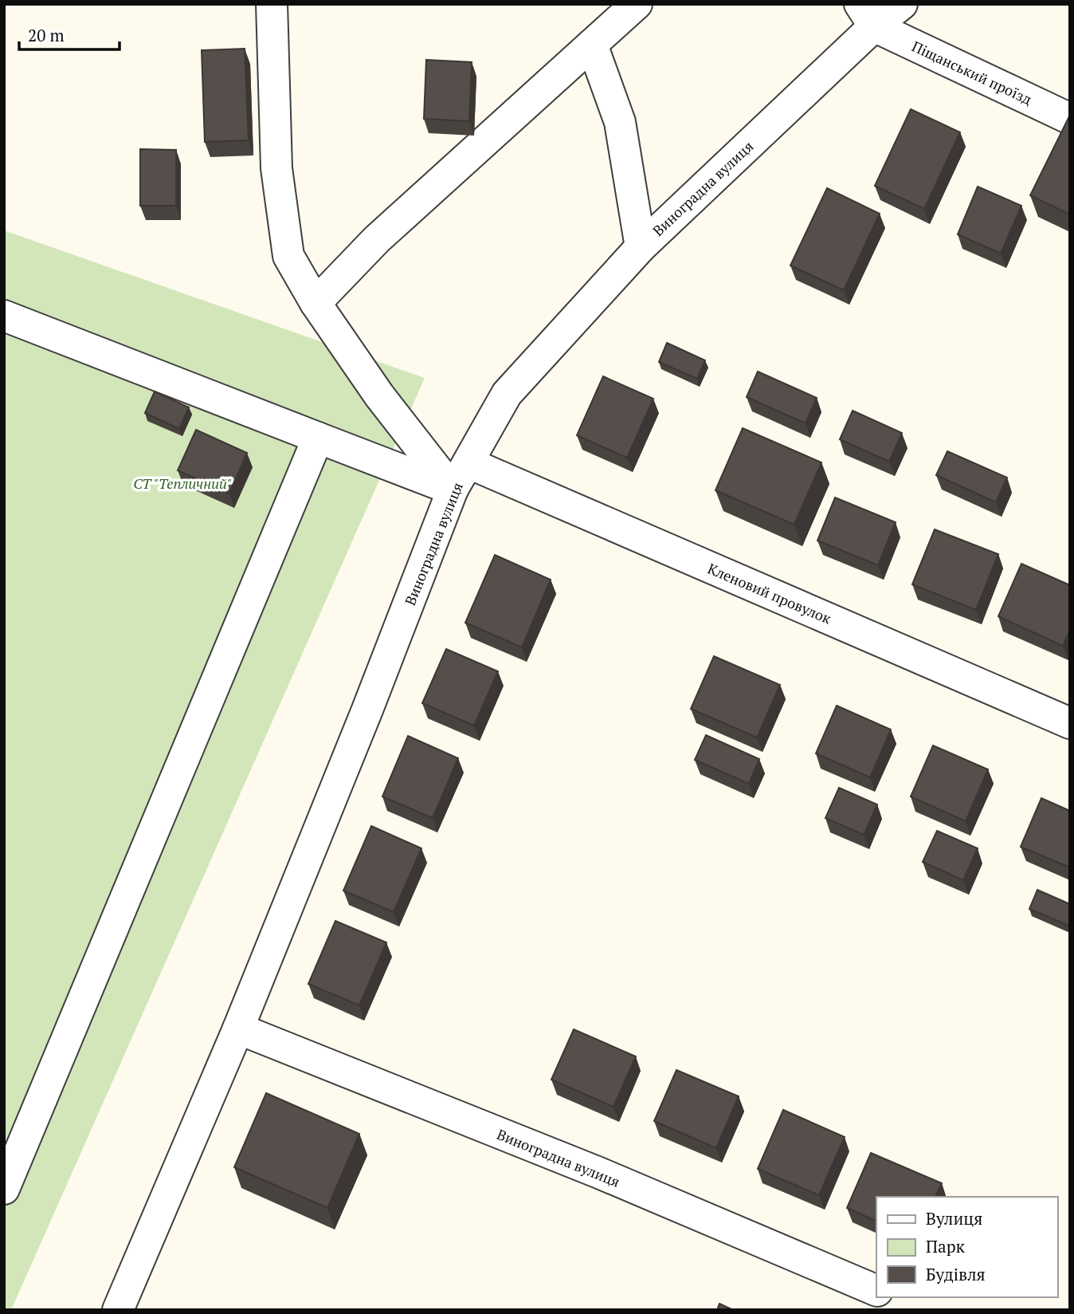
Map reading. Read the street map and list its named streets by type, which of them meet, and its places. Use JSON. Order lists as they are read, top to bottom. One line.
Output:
{"streets":{"street":["Піщанський проїзд","Виноградна вулиця","Кленовий провулок"]},"crossings":[["Піщанський проїзд","Виноградна вулиця"],["Виноградна вулиця","Кленовий провулок"]],"parks":["СТ \"Тепличний\""],"legend":["Вулиця","Парк","Будівля"],"scale_bar":"20 m"}
